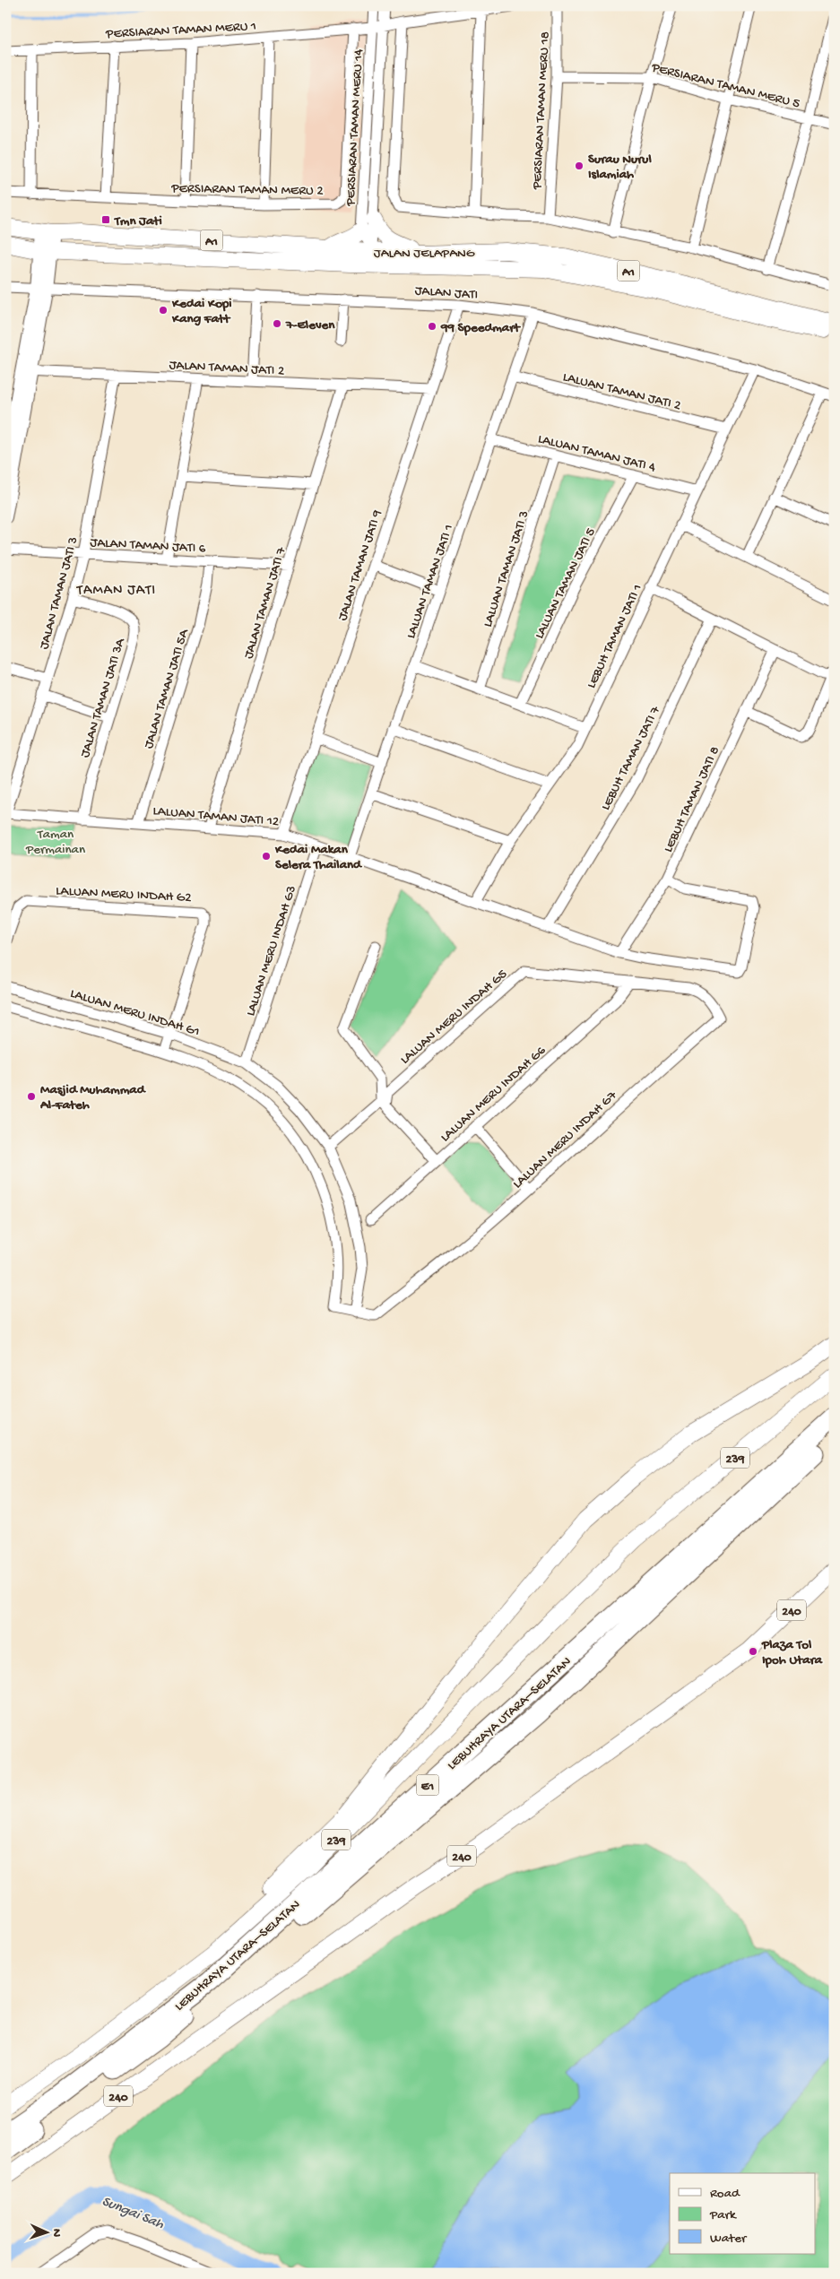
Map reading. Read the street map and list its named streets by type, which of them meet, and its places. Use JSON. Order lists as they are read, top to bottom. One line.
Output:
{"streets":{"highway":["LEBUHRAYA UTARA–SELATAN","E1"],"main road":["A1","JALAN JELAPANG","239","240"],"street":["PERSIARAN TAMAN MERU 1","PERSIARAN TAMAN MERU 5","PERSIARAN TAMAN MERU 18","PERSIARAN TAMAN MERU 14","PERSIARAN TAMAN MERU 2","JALAN JATI","JALAN TAMAN JATI 2","LALUAN TAMAN JATI 2","LALUAN TAMAN JATI 4","JALAN TAMAN JATI 6","JALAN TAMAN JATI 9","LALUAN TAMAN JATI 3","LALUAN TAMAN JATI 1","LALUAN TAMAN JATI 5","JALAN TAMAN JATI 3","JALAN TAMAN JATI 7","LEBUH TAMAN JATI 1","JALAN TAMAN JATI 5A","JALAN TAMAN JATI 3A","LEBUH TAMAN JATI 7","LEBUH TAMAN JATI 8","LALUAN TAMAN JATI 12","LALUAN MERU INDAH G2","LALUAN MERU INDAH G3","LALUAN MERU INDAH G1","LALUAN MERU INDAH G5","LALUAN MERU INDAH G6","LALUAN MERU INDAH G7"]},"crossings":[["PERSIARAN TAMAN MERU 1","PERSIARAN TAMAN MERU 14"],["PERSIARAN TAMAN MERU 1","PERSIARAN TAMAN MERU 2"],["PERSIARAN TAMAN MERU 5","PERSIARAN TAMAN MERU 18"],["PERSIARAN TAMAN MERU 14","JALAN JELAPANG"],["JALAN JATI","JALAN TAMAN JATI 9"],["JALAN JATI","LALUAN TAMAN JATI 1"],["JALAN JATI","LEBUH TAMAN JATI 1"],["JALAN TAMAN JATI 2","JALAN TAMAN JATI 9"],["JALAN TAMAN JATI 2","JALAN TAMAN JATI 3"],["JALAN TAMAN JATI 2","JALAN TAMAN JATI 7"],["LALUAN TAMAN JATI 2","LALUAN TAMAN JATI 1"],["LALUAN TAMAN JATI 2","LEBUH TAMAN JATI 1"],["LALUAN TAMAN JATI 4","LALUAN TAMAN JATI 3"],["LALUAN TAMAN JATI 4","LALUAN TAMAN JATI 1"],["LALUAN TAMAN JATI 4","LALUAN TAMAN JATI 5"],["LALUAN TAMAN JATI 4","LEBUH TAMAN JATI 1"],["JALAN TAMAN JATI 6","JALAN TAMAN JATI 3"],["JALAN TAMAN JATI 6","JALAN TAMAN JATI 7"],["JALAN TAMAN JATI 6","JALAN TAMAN JATI 5A"],["JALAN TAMAN JATI 9","LALUAN TAMAN JATI 12"],["LALUAN TAMAN JATI 1","LALUAN TAMAN JATI 12"],["JALAN TAMAN JATI 3","JALAN TAMAN JATI 3A"],["JALAN TAMAN JATI 3","LALUAN TAMAN JATI 12"],["JALAN TAMAN JATI 7","LALUAN TAMAN JATI 12"],["LEBUH TAMAN JATI 1","LALUAN TAMAN JATI 12"],["JALAN TAMAN JATI 5A","LALUAN TAMAN JATI 12"],["JALAN TAMAN JATI 3A","LALUAN TAMAN JATI 12"],["LEBUH TAMAN JATI 7","LALUAN TAMAN JATI 12"],["LEBUH TAMAN JATI 8","LALUAN TAMAN JATI 12"],["LALUAN TAMAN JATI 12","LALUAN MERU INDAH G3"],["LALUAN MERU INDAH G2","LALUAN MERU INDAH G1"],["LALUAN MERU INDAH G2","LALUAN MERU INDAH G7"],["LALUAN MERU INDAH G3","LALUAN MERU INDAH G1"],["LALUAN MERU INDAH G1","LALUAN MERU INDAH G7"],["LALUAN MERU INDAH G5","LALUAN MERU INDAH G6"],["LALUAN MERU INDAH G5","LALUAN MERU INDAH G7"],["LALUAN MERU INDAH G6","LALUAN MERU INDAH G7"]],"districts":["TAMAN JATI"],"water":["Sungai Sah"],"parks":["Taman Permainan"],"places":{"other":["Surau Nurul Islamiah","Kedai Kopi Kang Fatt","7-Eleven","99 Speedmart","Kedai Makan Selera Thailand","Masjid Muhammad Al-Fateh","Plaza Tol Ipoh Utara"],"transit":["Tmn Jati"]},"legend":["Road","Park","Water"],"north":"right"}
